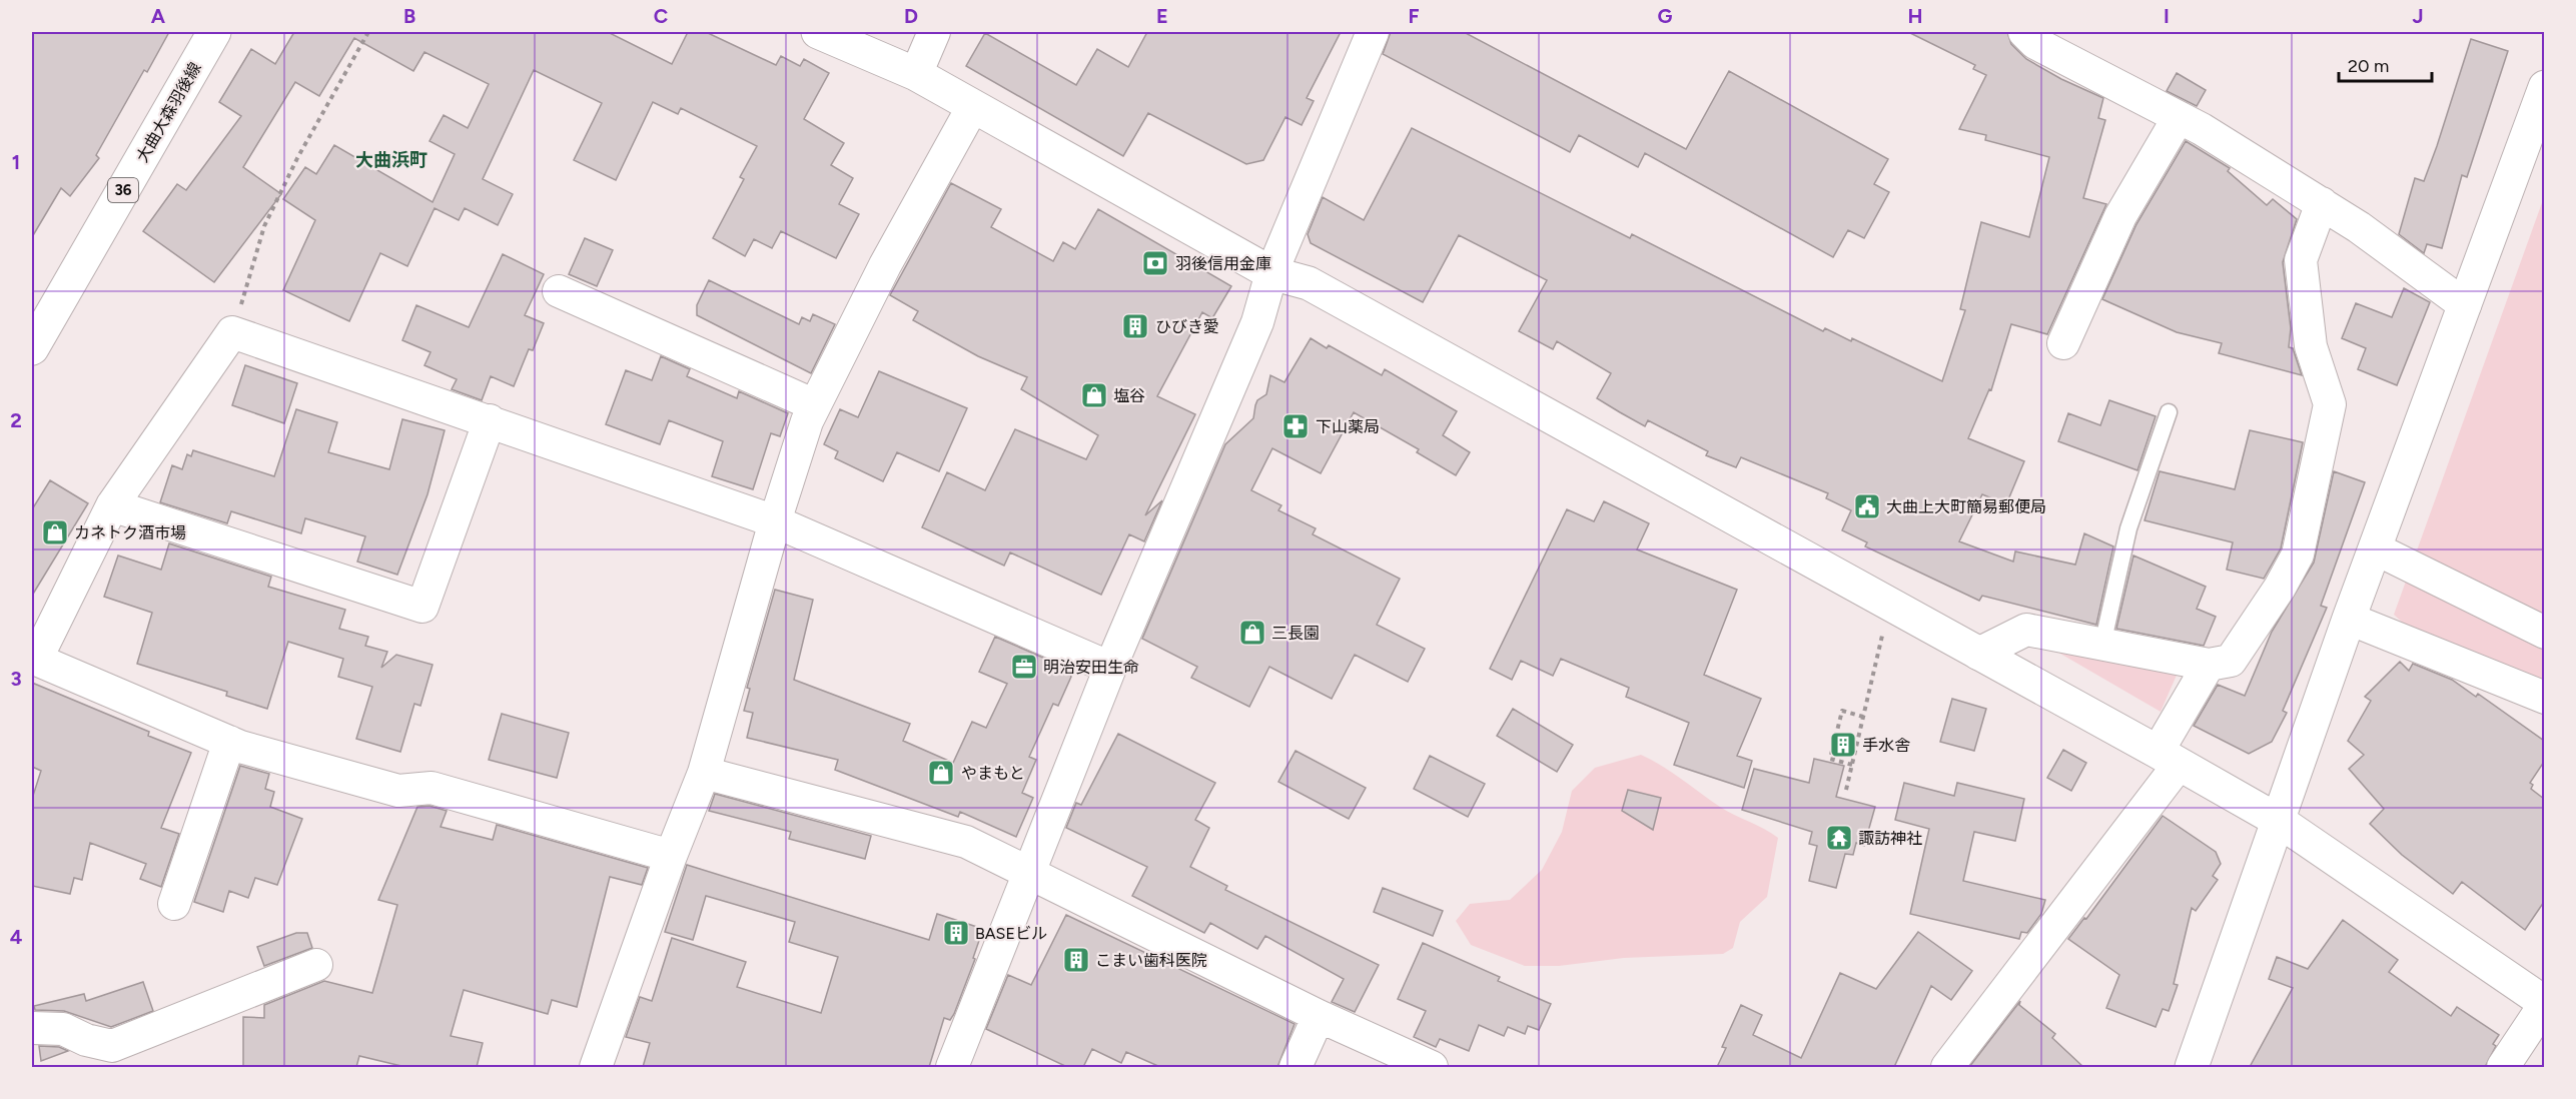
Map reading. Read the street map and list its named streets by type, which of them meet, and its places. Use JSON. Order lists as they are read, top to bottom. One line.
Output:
{"streets":{"street":["大曲大森羽後線","36"]},"districts":["大曲浜町"],"places":{"bank":["羽後信用金庫"],"building":["ひびき愛","手水舎","BASEビル","こまい歯科医院"],"shop":["塩谷","カネトク酒市場","三長園","やまもと"],"pharmacy":["下山薬局"],"public building":["大曲上大町簡易郵便局"],"office":["明治安田生命"],"temple":["諏訪神社"]},"scale_bar":"20 m","grid":{"columns":["A","B","C","D","E","F","G","H","I","J"],"rows":["1","2","3","4"]}}
